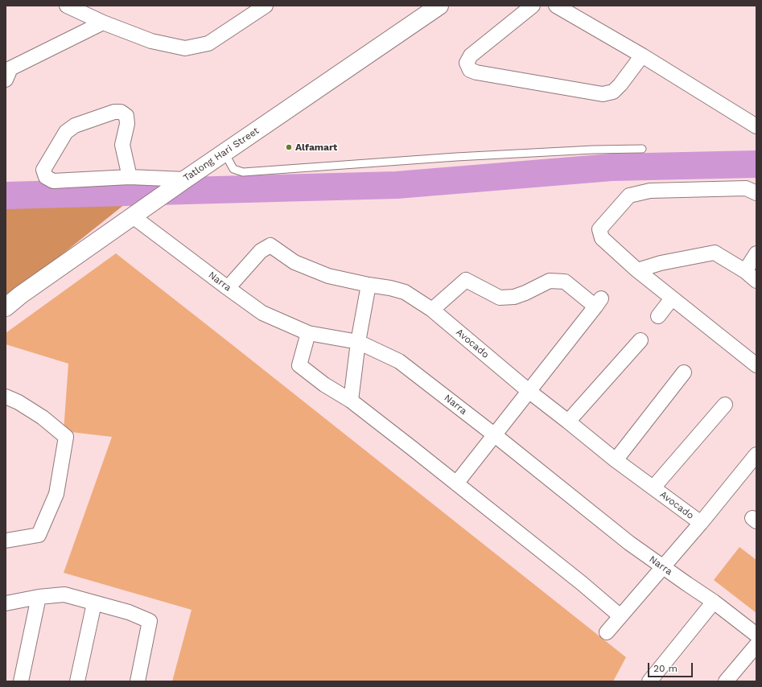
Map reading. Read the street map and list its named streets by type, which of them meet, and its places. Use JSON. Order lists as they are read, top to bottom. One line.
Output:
{"streets":{"street":["Tatlong Hari Street","Narra","Avocado"]},"crossings":[["Tatlong Hari Street","Narra"],["Narra","Avocado"]],"places":["Alfamart"],"scale_bar":"20 m"}
